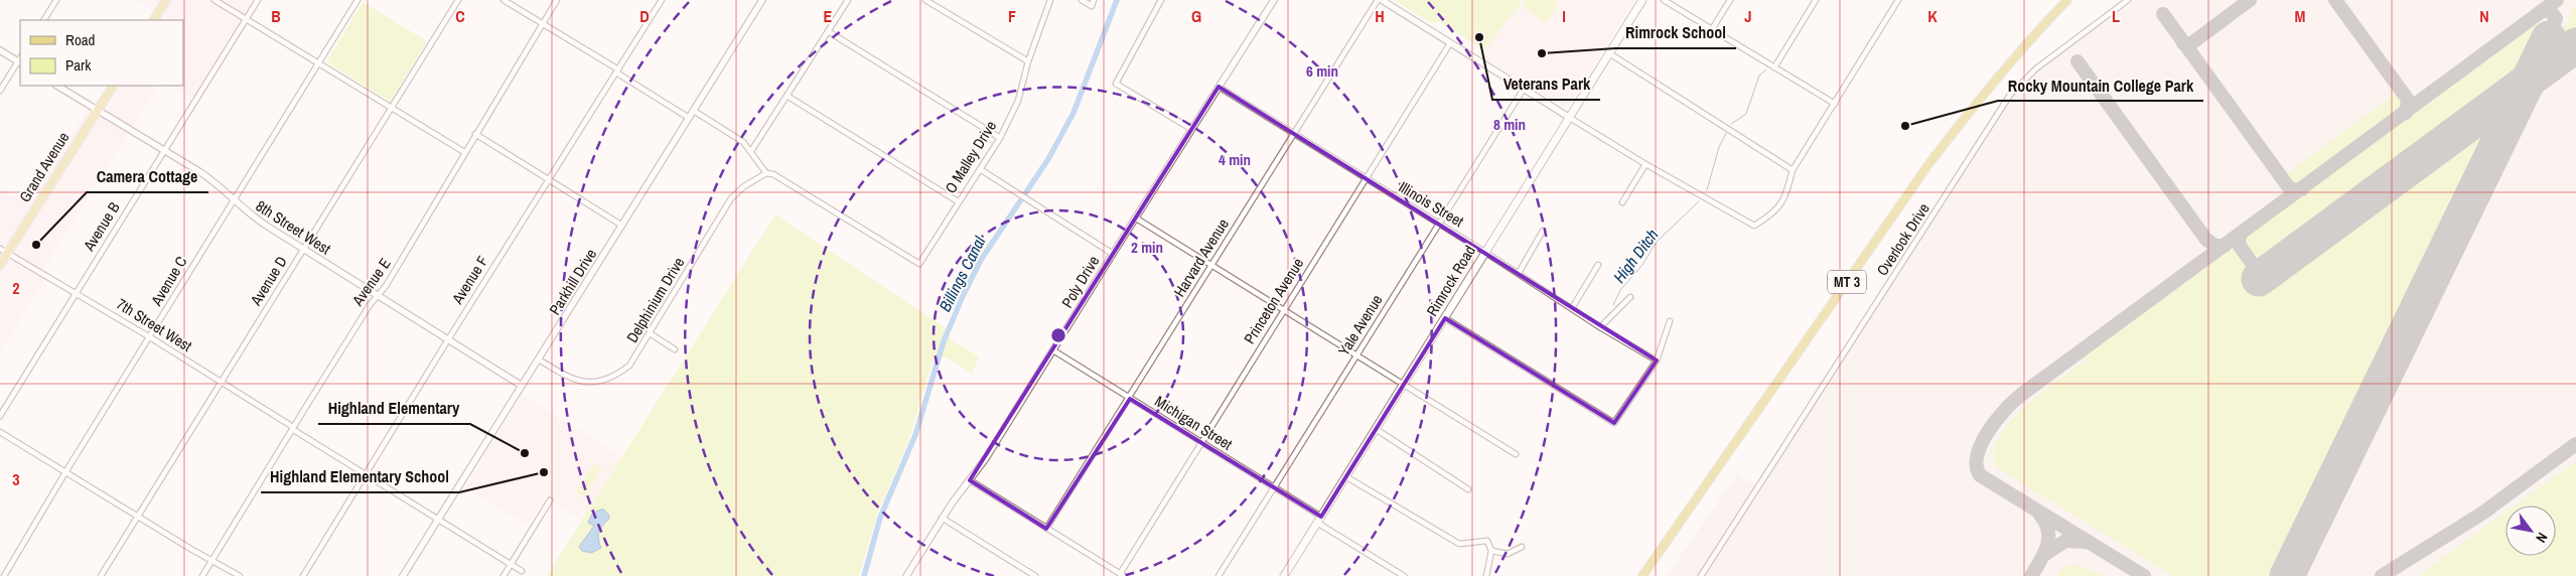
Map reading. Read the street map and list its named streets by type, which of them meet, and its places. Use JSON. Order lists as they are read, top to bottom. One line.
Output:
{"streets":{"highway":["MT 3"],"main road":["Grand Avenue","Rimrock Road"],"street":["O Malley Drive","Illinois Street","Avenue B","8th Street West","Overlook Drive","Harvard Avenue","Avenue F","Avenue C","Avenue D","Avenue E","Parkhill Drive","Poly Drive","Delphinium Drive","Princeton Avenue","7th Street West","Yale Avenue","Michigan Street"]},"crossings":[["O Malley Drive","Delphinium Drive"],["Grand Avenue","8th Street West"],["Grand Avenue","7th Street West"],["Illinois Street","Harvard Avenue"],["Illinois Street","Rimrock Road"],["Illinois Street","Poly Drive"],["Illinois Street","Princeton Avenue"],["Illinois Street","Yale Avenue"],["Avenue B","8th Street West"],["Avenue B","7th Street West"],["8th Street West","Avenue F"],["8th Street West","Avenue C"],["8th Street West","Avenue D"],["8th Street West","Avenue E"],["8th Street West","Parkhill Drive"],["Harvard Avenue","Michigan Street"],["Avenue F","7th Street West"],["Avenue C","7th Street West"],["Avenue D","7th Street West"],["Rimrock Road","Michigan Street"],["Avenue E","7th Street West"],["Parkhill Drive","Delphinium Drive"],["Parkhill Drive","7th Street West"],["Poly Drive","Michigan Street"],["Princeton Avenue","Michigan Street"],["Yale Avenue","Michigan Street"]],"water":["High Ditch","Billings Canal"],"places":["Veterans Park","Rimrock School","Rocky Mountain College Park","Camera Cottage","Highland Elementary","Highland Elementary School"],"legend":["Road","Park"],"north":"bottom right","grid":{"columns":["B","C","D","E","F","G","H","I","J","K","L","M","N"],"rows":["2","3"]},"rings":["6 min","8 min","4 min","2 min"]}
